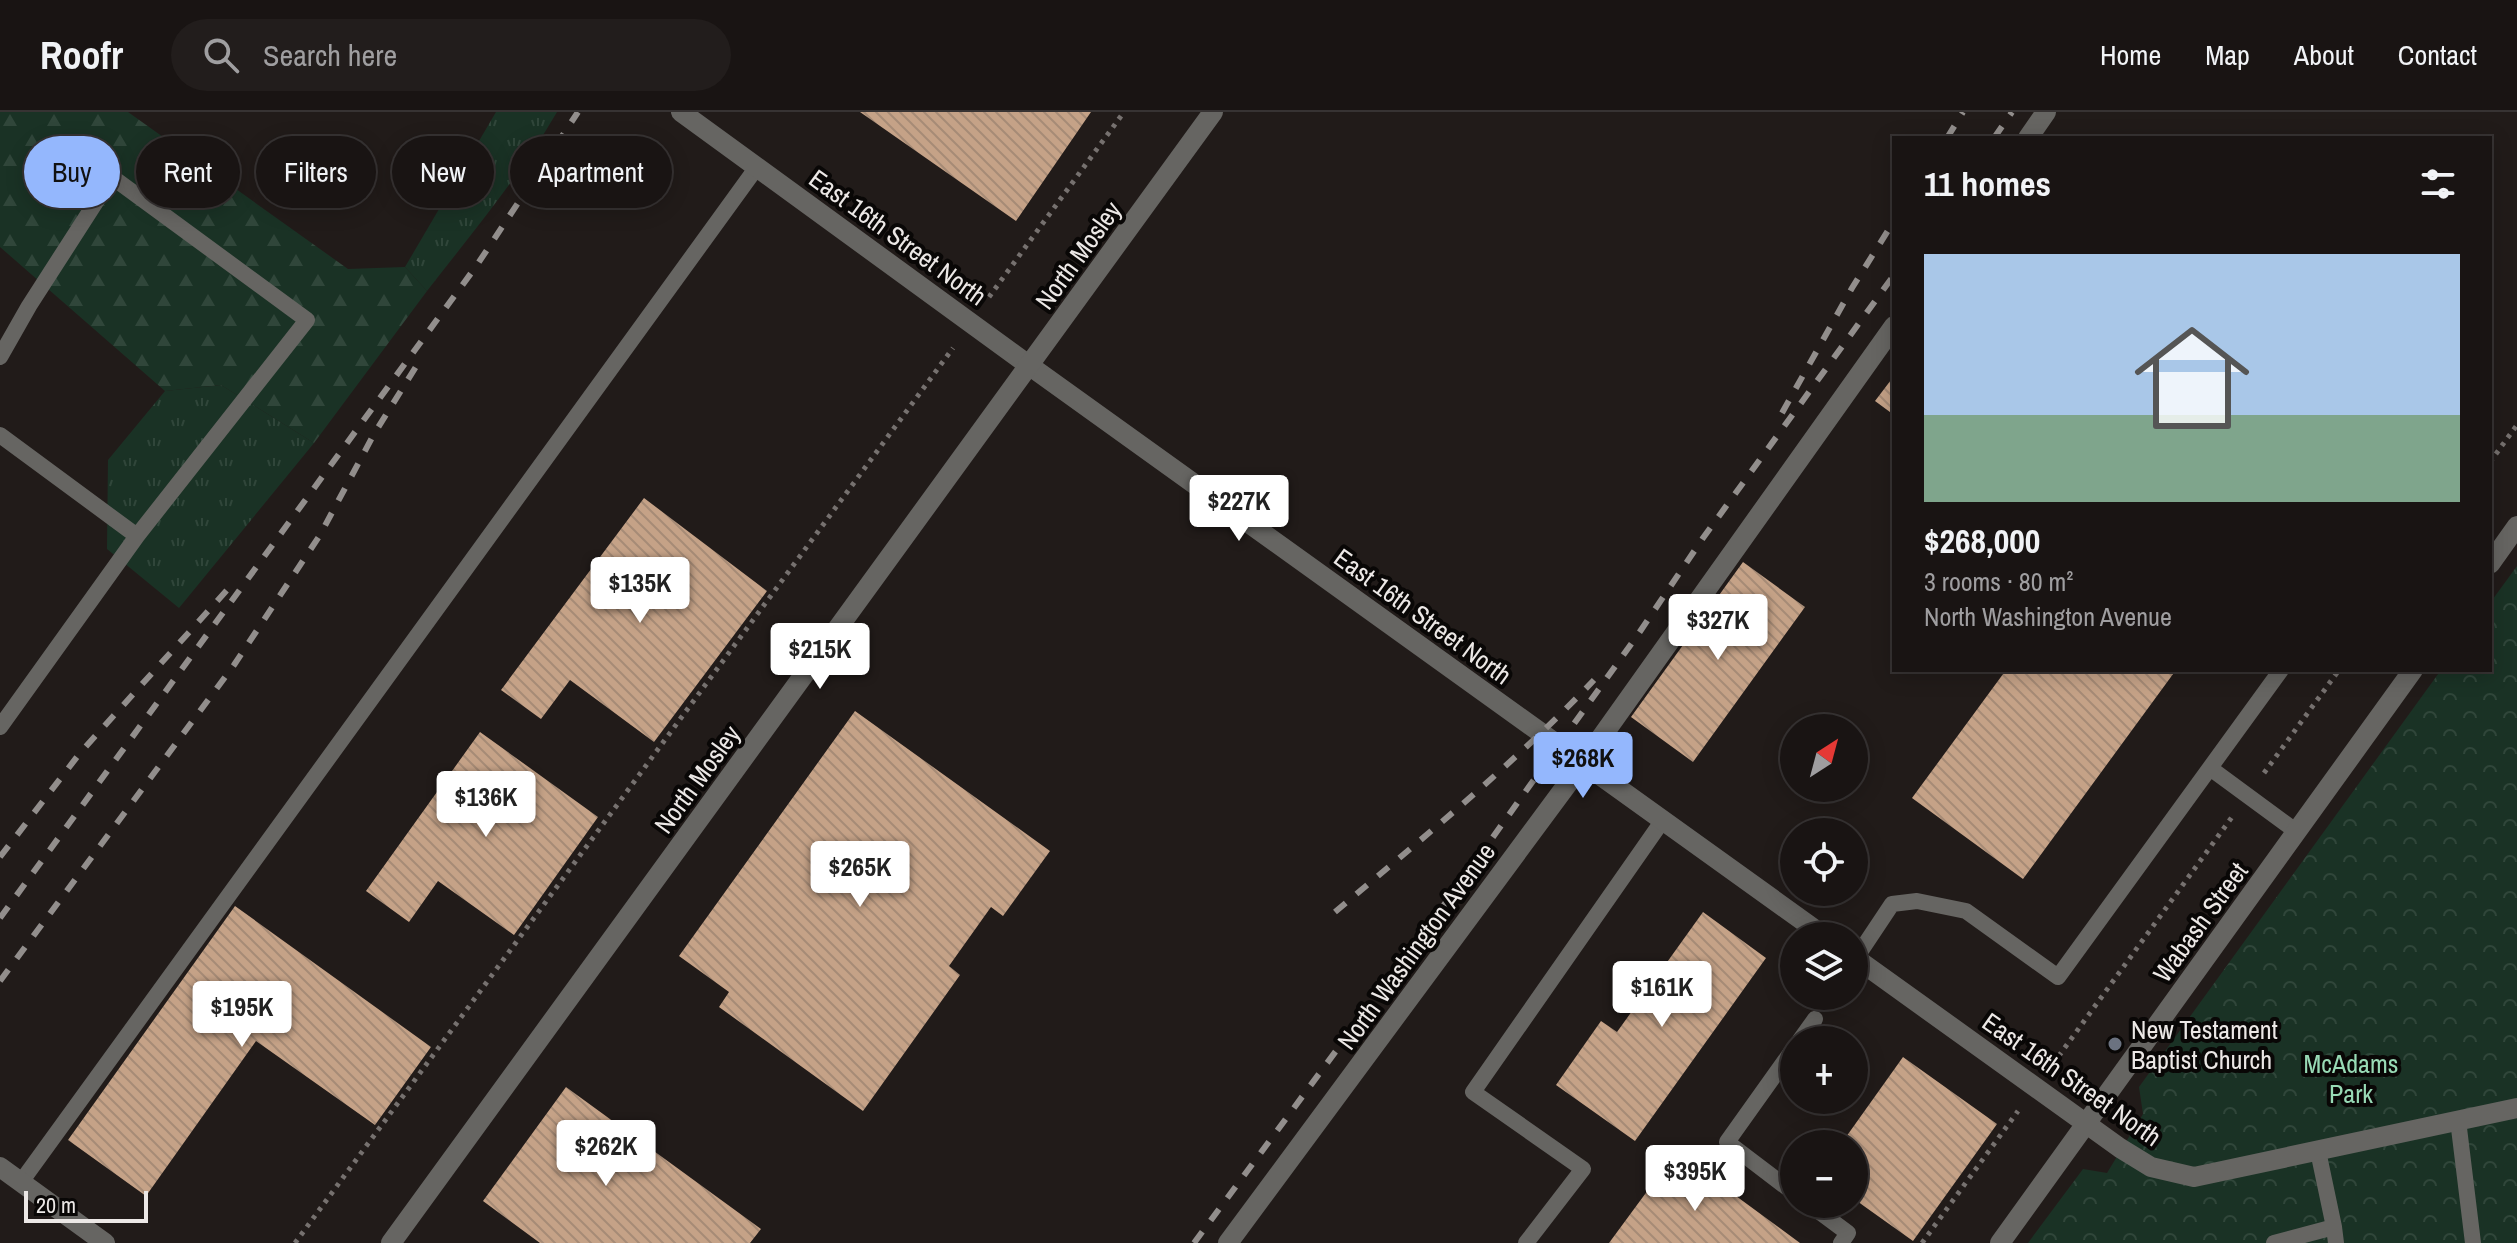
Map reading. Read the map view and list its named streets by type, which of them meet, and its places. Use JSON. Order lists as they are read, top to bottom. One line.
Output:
{"streets":{"street":["East 16th Street North","North Mosley","Wabash Street","North Washington Avenue"]},"crossings":[["East 16th Street North","North Mosley"],["East 16th Street North","Wabash Street"],["East 16th Street North","North Washington Avenue"]],"parks":["McAdams Park"],"places":["New Testament Baptist Church"],"scale_bar":"20 m","north":"top right","page":{"header":"Roofr","search":"Search here","nav":["Home","Map","About","Contact"],"chip":["Buy","Rent","Filters","New","Apartment"],"heading":"11 homes","list":[{"name":"$268,000","note":"3 rooms · 80 m² · North Washington Avenue"}],"price":["$227K","$135K","$327K","$215K","$268K","$136K","$265K","$161K","$195K","$262K","$395K"],"map_buttons":["+","−"],"scale":"20 m"}}
